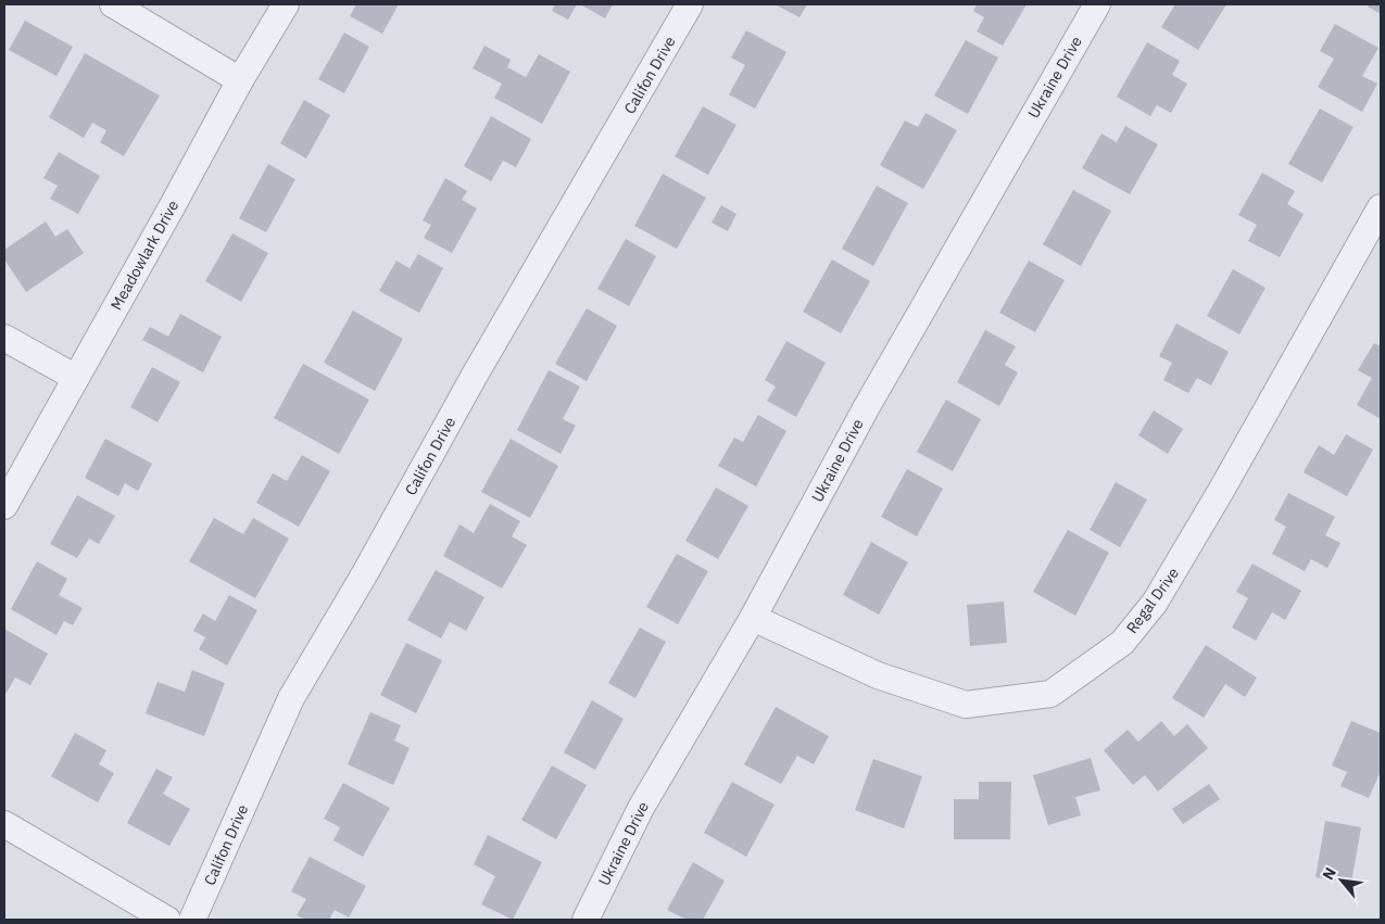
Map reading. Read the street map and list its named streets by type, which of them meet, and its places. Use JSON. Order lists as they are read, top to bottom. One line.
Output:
{"streets":{"street":["Califon Drive","Ukraine Drive","Meadowlark Drive","Regal Drive"]},"crossings":[["Ukraine Drive","Regal Drive"]],"north":"top left"}
